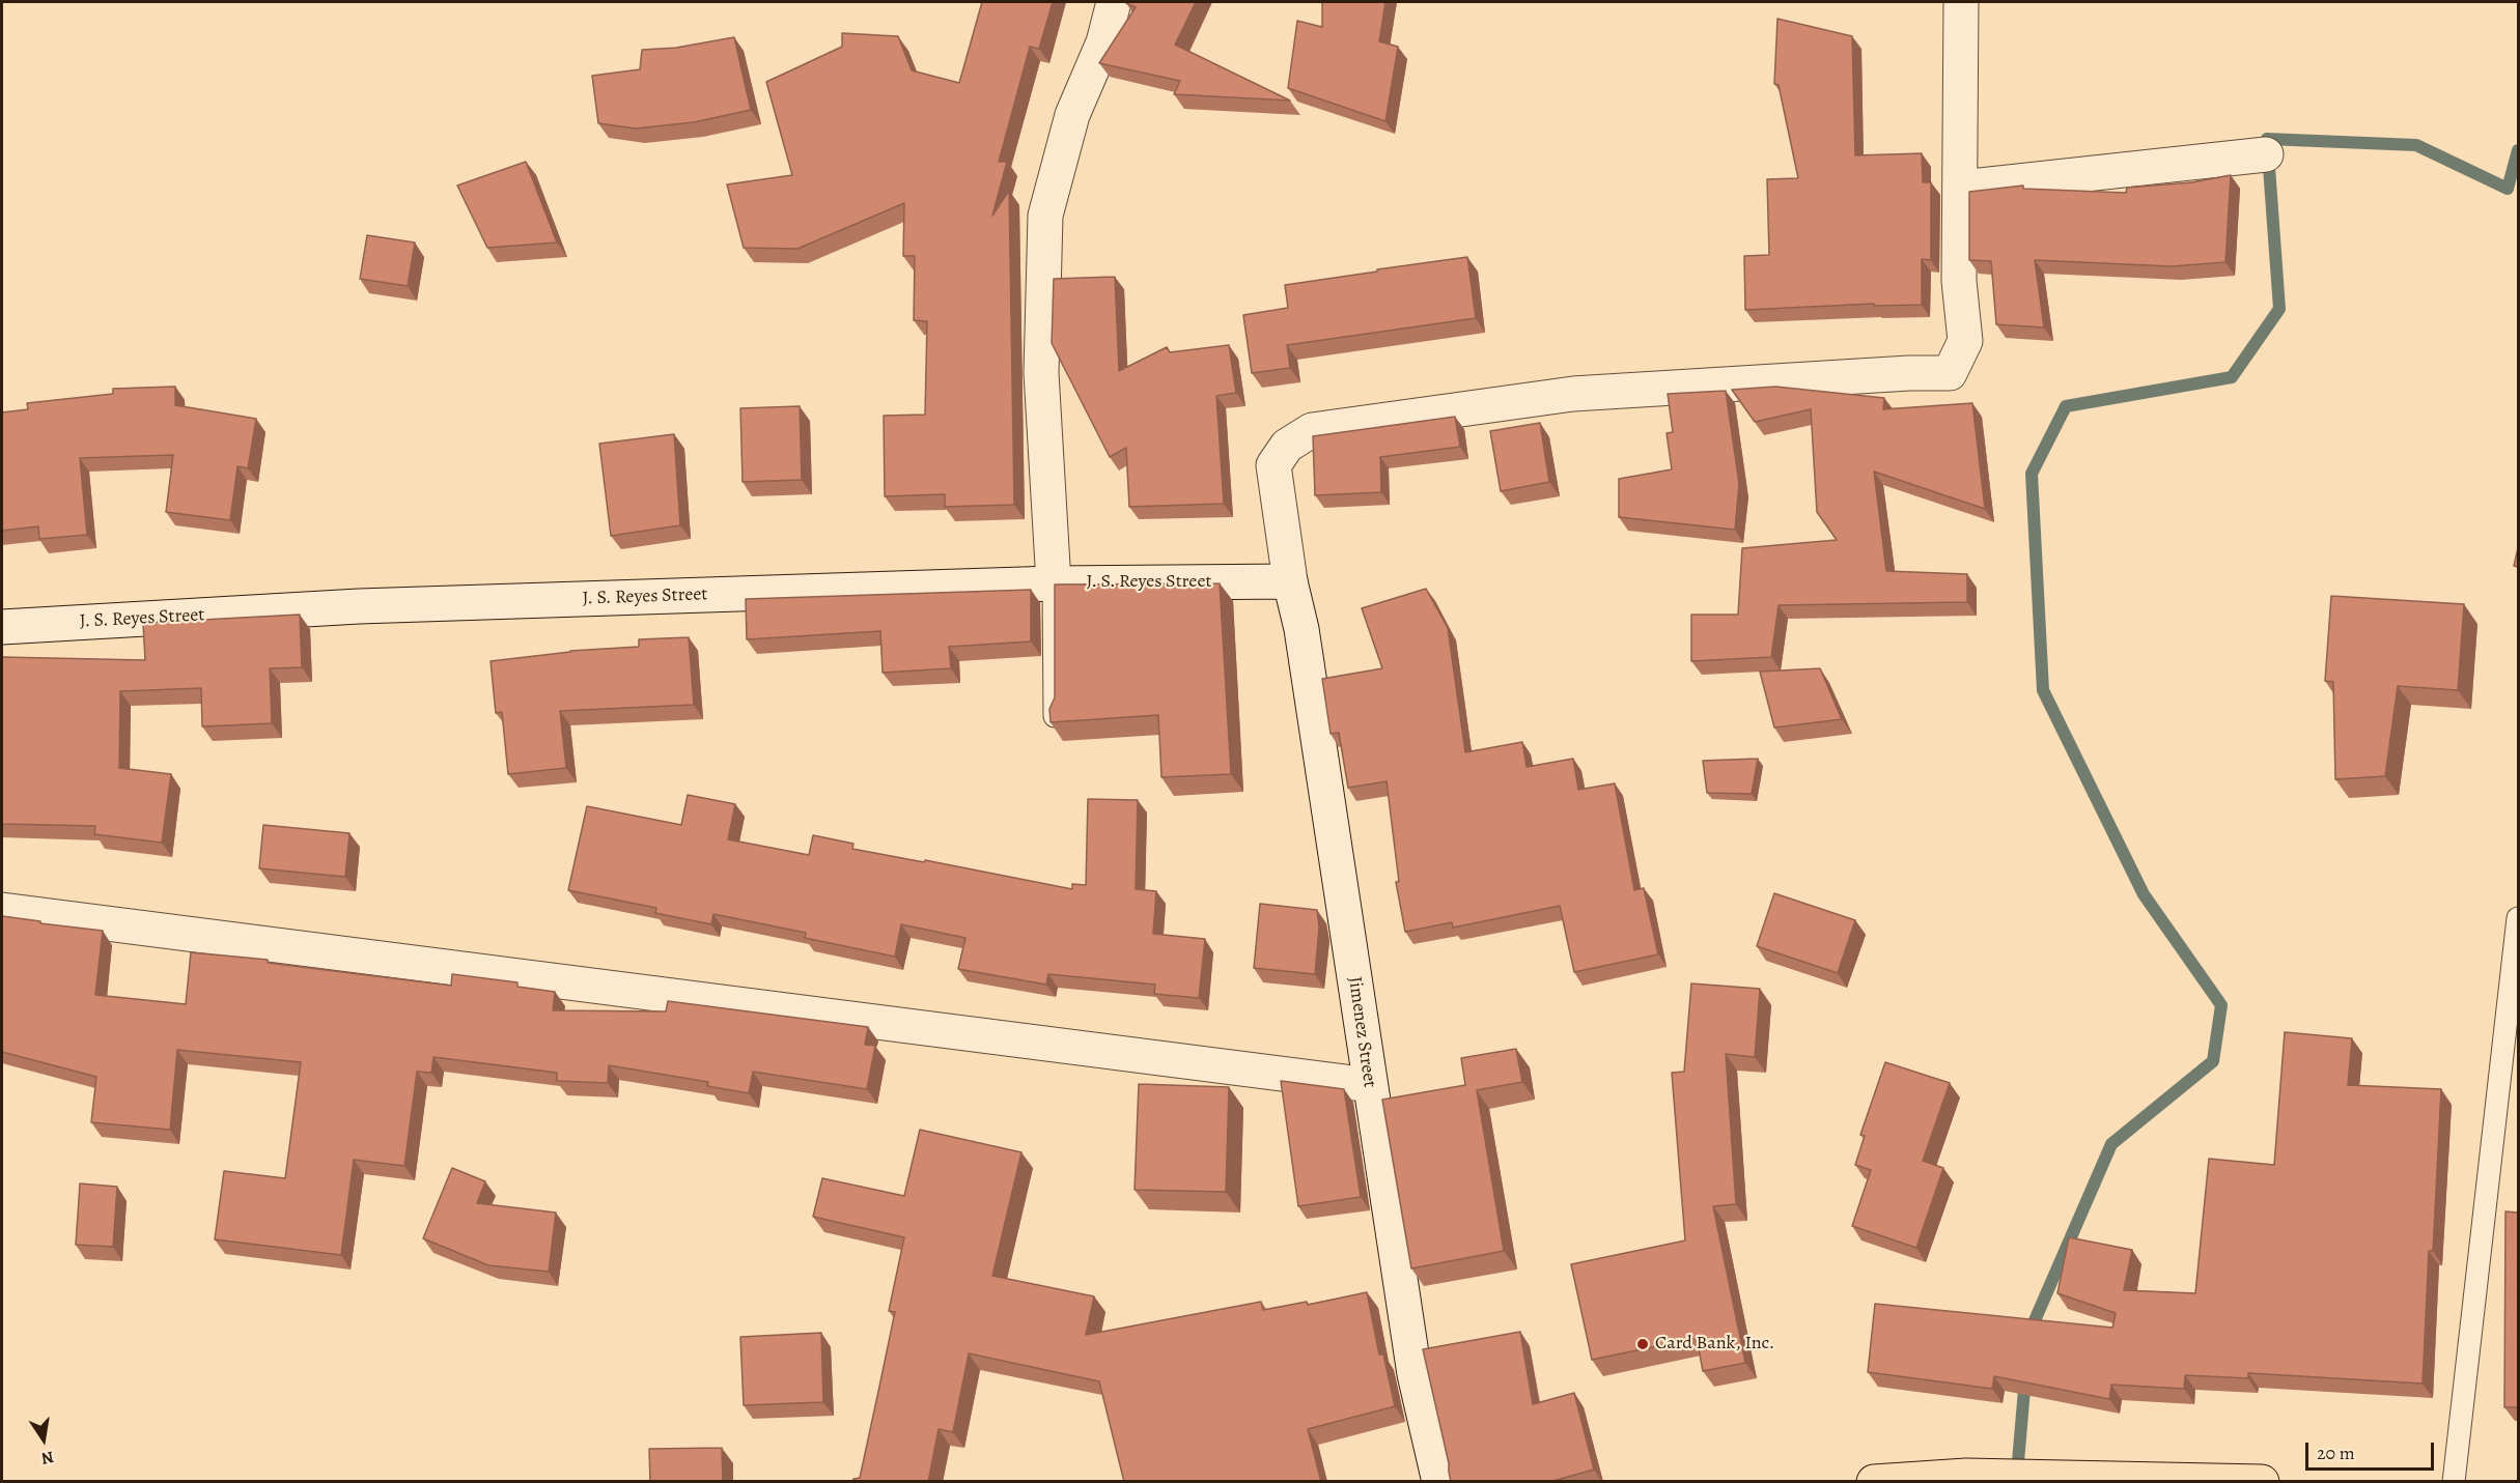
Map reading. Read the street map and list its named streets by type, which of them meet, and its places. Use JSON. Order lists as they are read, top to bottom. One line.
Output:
{"streets":{"street":["J. S. Reyes Street","Jimenez Street"]},"crossings":[["J. S. Reyes Street","Jimenez Street"]],"places":["Card Bank, Inc."],"scale_bar":"20 m","north":"bottom"}
